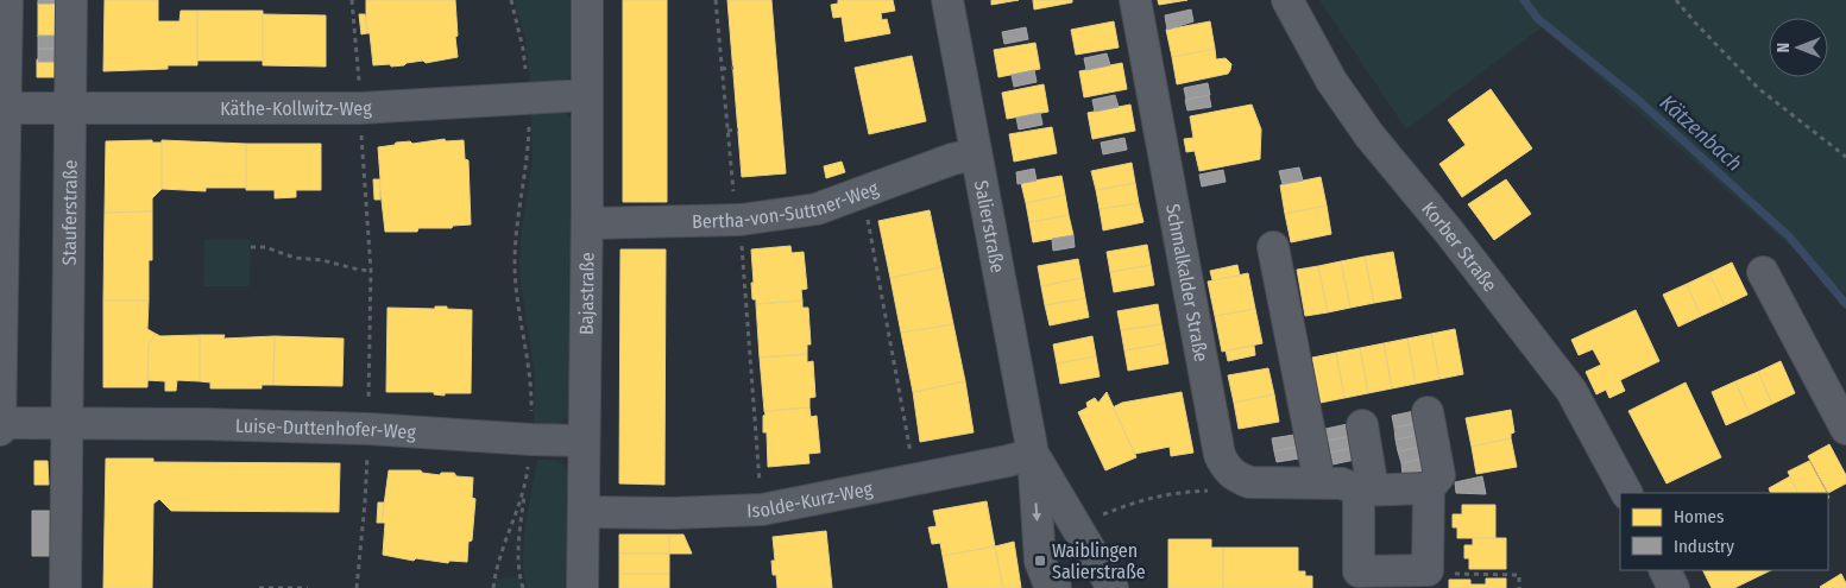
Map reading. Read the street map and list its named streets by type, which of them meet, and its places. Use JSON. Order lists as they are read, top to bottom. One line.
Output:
{"streets":{"street":["Käthe-Kollwitz-Weg","Bertha-von-Suttner-Weg","Stauferstraße","Salierstraße","Korber Straße","Schmalkalder Straße","Bajastraße","Luise-Duttenhofer-Weg","Isolde-Kurz-Weg"]},"crossings":[["Käthe-Kollwitz-Weg","Stauferstraße"],["Käthe-Kollwitz-Weg","Bajastraße"],["Bertha-von-Suttner-Weg","Salierstraße"],["Bertha-von-Suttner-Weg","Bajastraße"],["Stauferstraße","Luise-Duttenhofer-Weg"],["Salierstraße","Isolde-Kurz-Weg"],["Bajastraße","Luise-Duttenhofer-Weg"],["Bajastraße","Isolde-Kurz-Weg"]],"water":["Kätzenbach"],"places":{"transit":["Waiblingen Salierstraße"]},"legend":["Homes","Industry"],"north":"left"}
